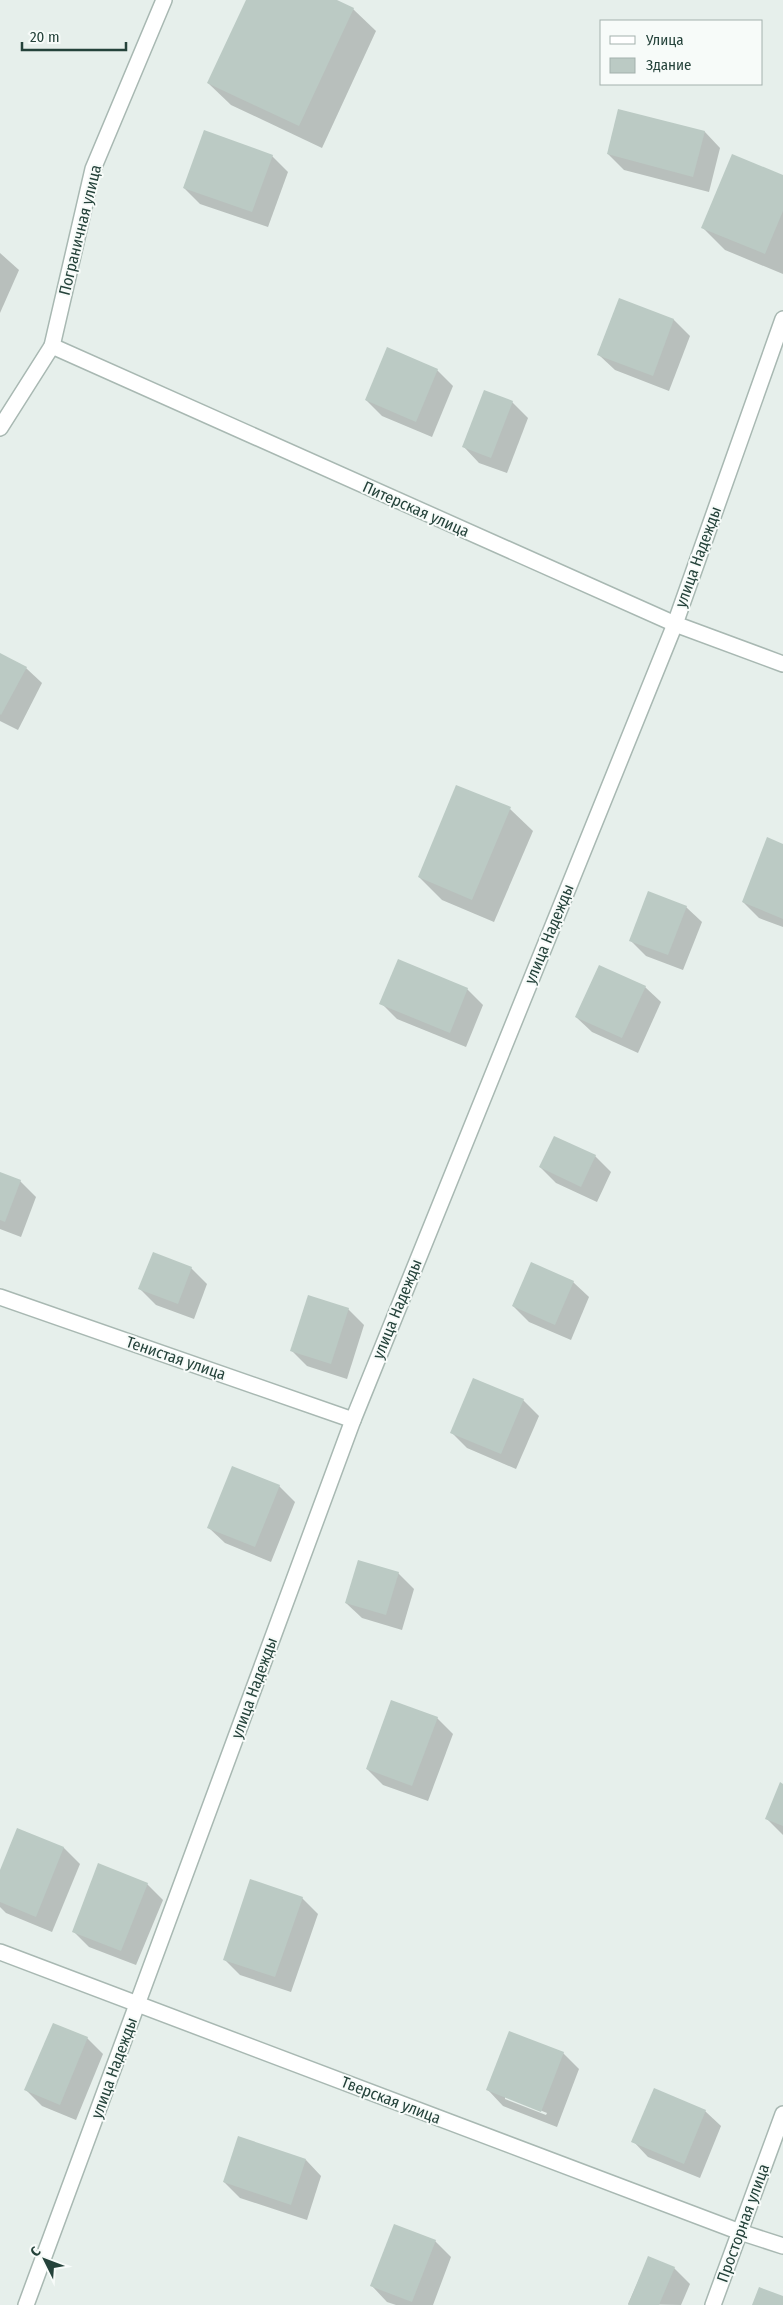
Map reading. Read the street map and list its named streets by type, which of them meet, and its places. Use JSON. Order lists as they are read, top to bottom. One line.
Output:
{"streets":{"street":["Пограничная улица","Питерская улица","улица Надежды","Тенистая улица","Тверская улица","Просторная улица"]},"crossings":[["Пограничная улица","Питерская улица"],["Питерская улица","улица Надежды"],["улица Надежды","Тенистая улица"],["улица Надежды","Тверская улица"],["Тверская улица","Просторная улица"]],"legend":["Улица","Здание"],"scale_bar":"20 m","north":"top left"}
